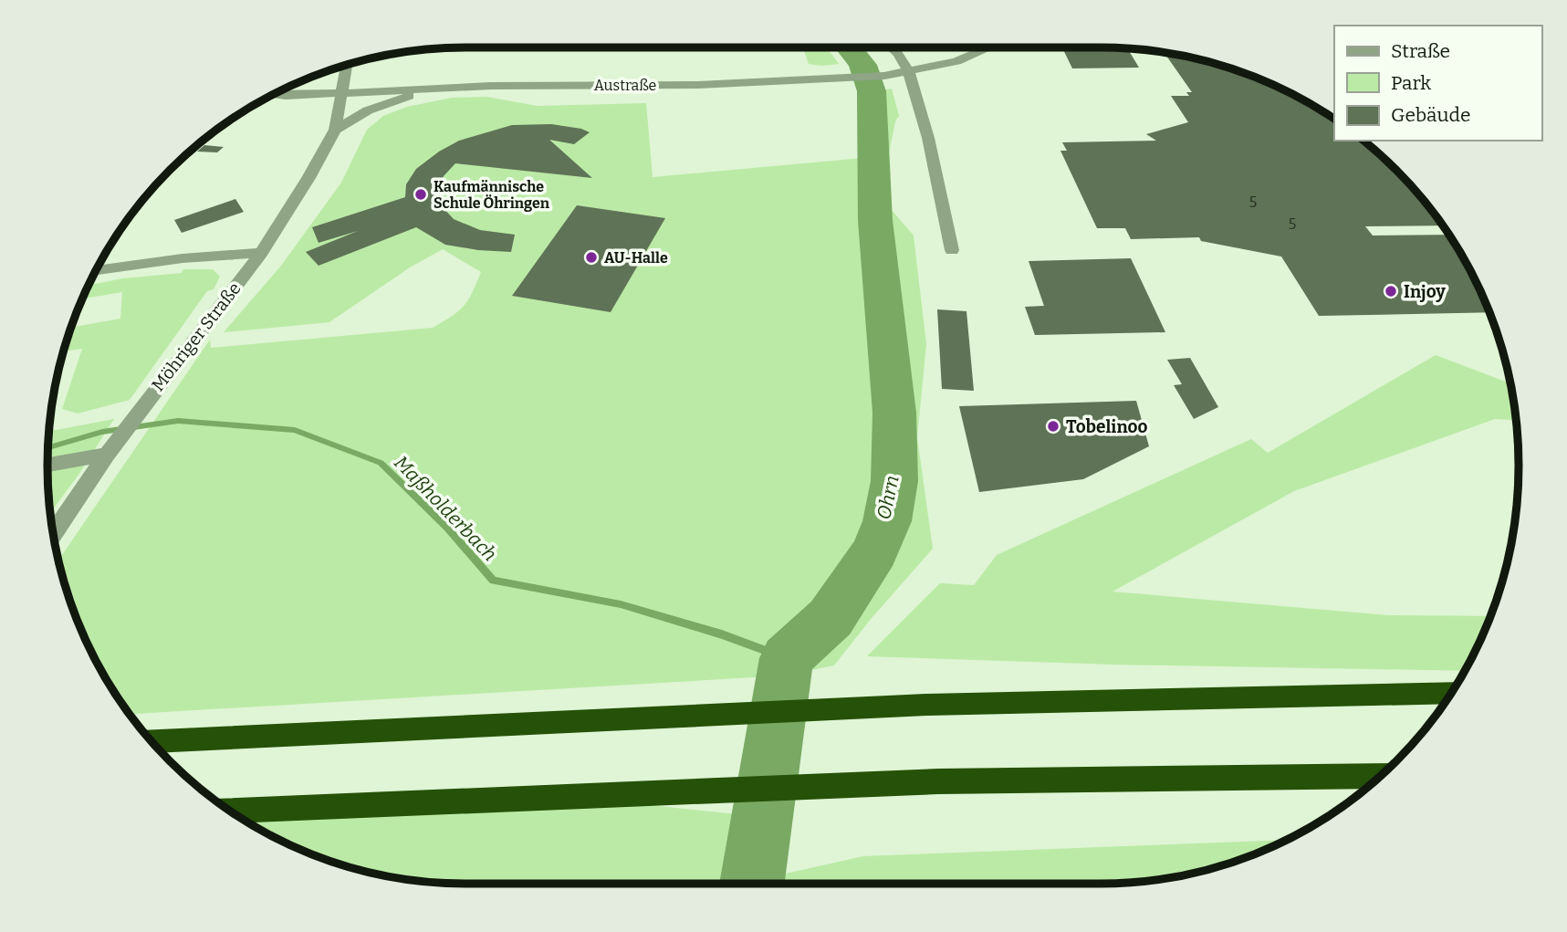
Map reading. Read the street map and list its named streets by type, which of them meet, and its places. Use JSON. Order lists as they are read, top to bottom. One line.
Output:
{"streets":{"street":["Austraße","Möhriger Straße"]},"crossings":[["Austraße","Möhriger Straße"]],"water":["Ohrn","Maßholderbach"],"places":["Kaufmännische Schule Öhringen","AU-Halle","Injoy","Tobelinoo"],"house_numbers":["5","5"],"legend":["Straße","Park","Gebäude"]}
